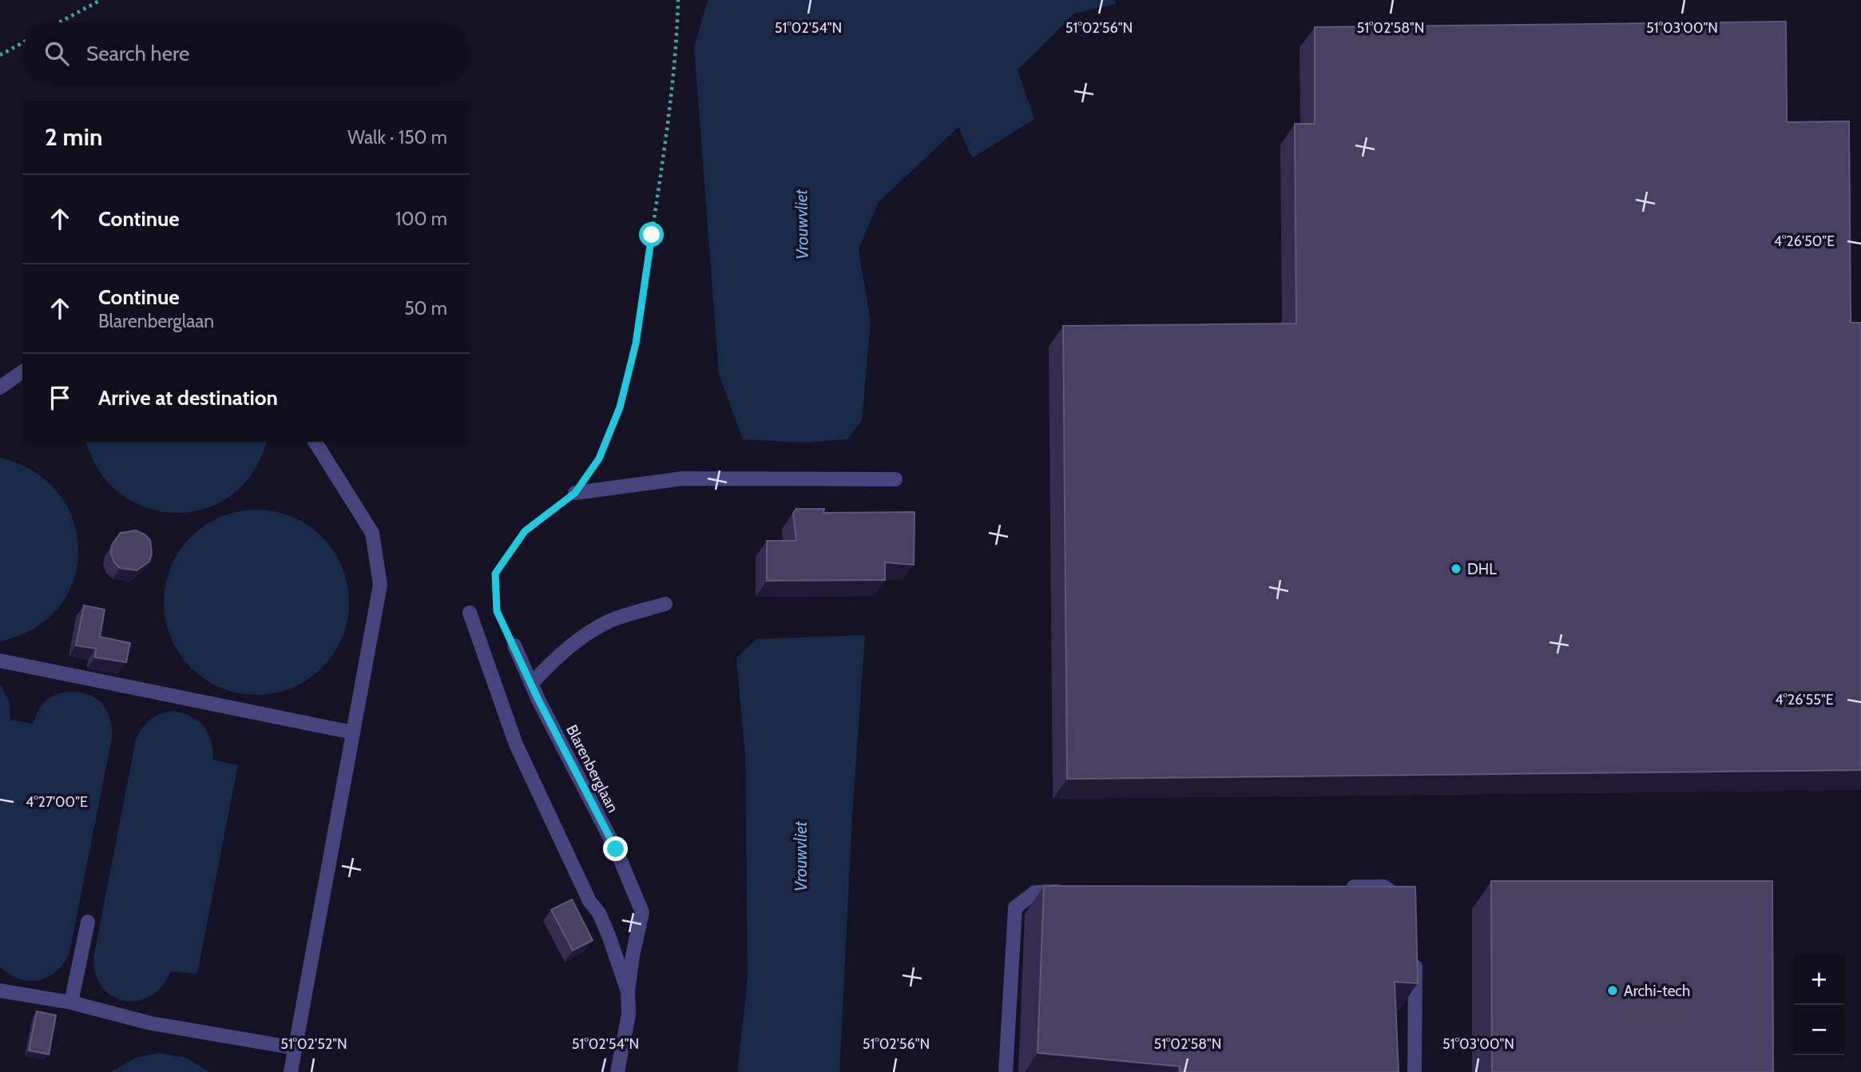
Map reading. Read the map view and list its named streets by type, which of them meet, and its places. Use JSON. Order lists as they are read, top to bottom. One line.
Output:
{"streets":{"street":["Blarenberglaan"]},"water":["Vrouwvliet"],"places":["DHL","Archi-tech"],"page":{"search":"Search here","heading":["2 min","Walk · 150 m"],"list":[["Continue","100 m"],["Continue","Blarenberglaan","50 m"],"Arrive at destination"],"map_buttons":["+","−"]},"coordinates":["51°02'54\"N","51°02'56\"N","51°02'58\"N","51°03'00\"N","4°26'50\"E","4°26'55\"E","4°27'00\"E","51°02'52\"N"]}
